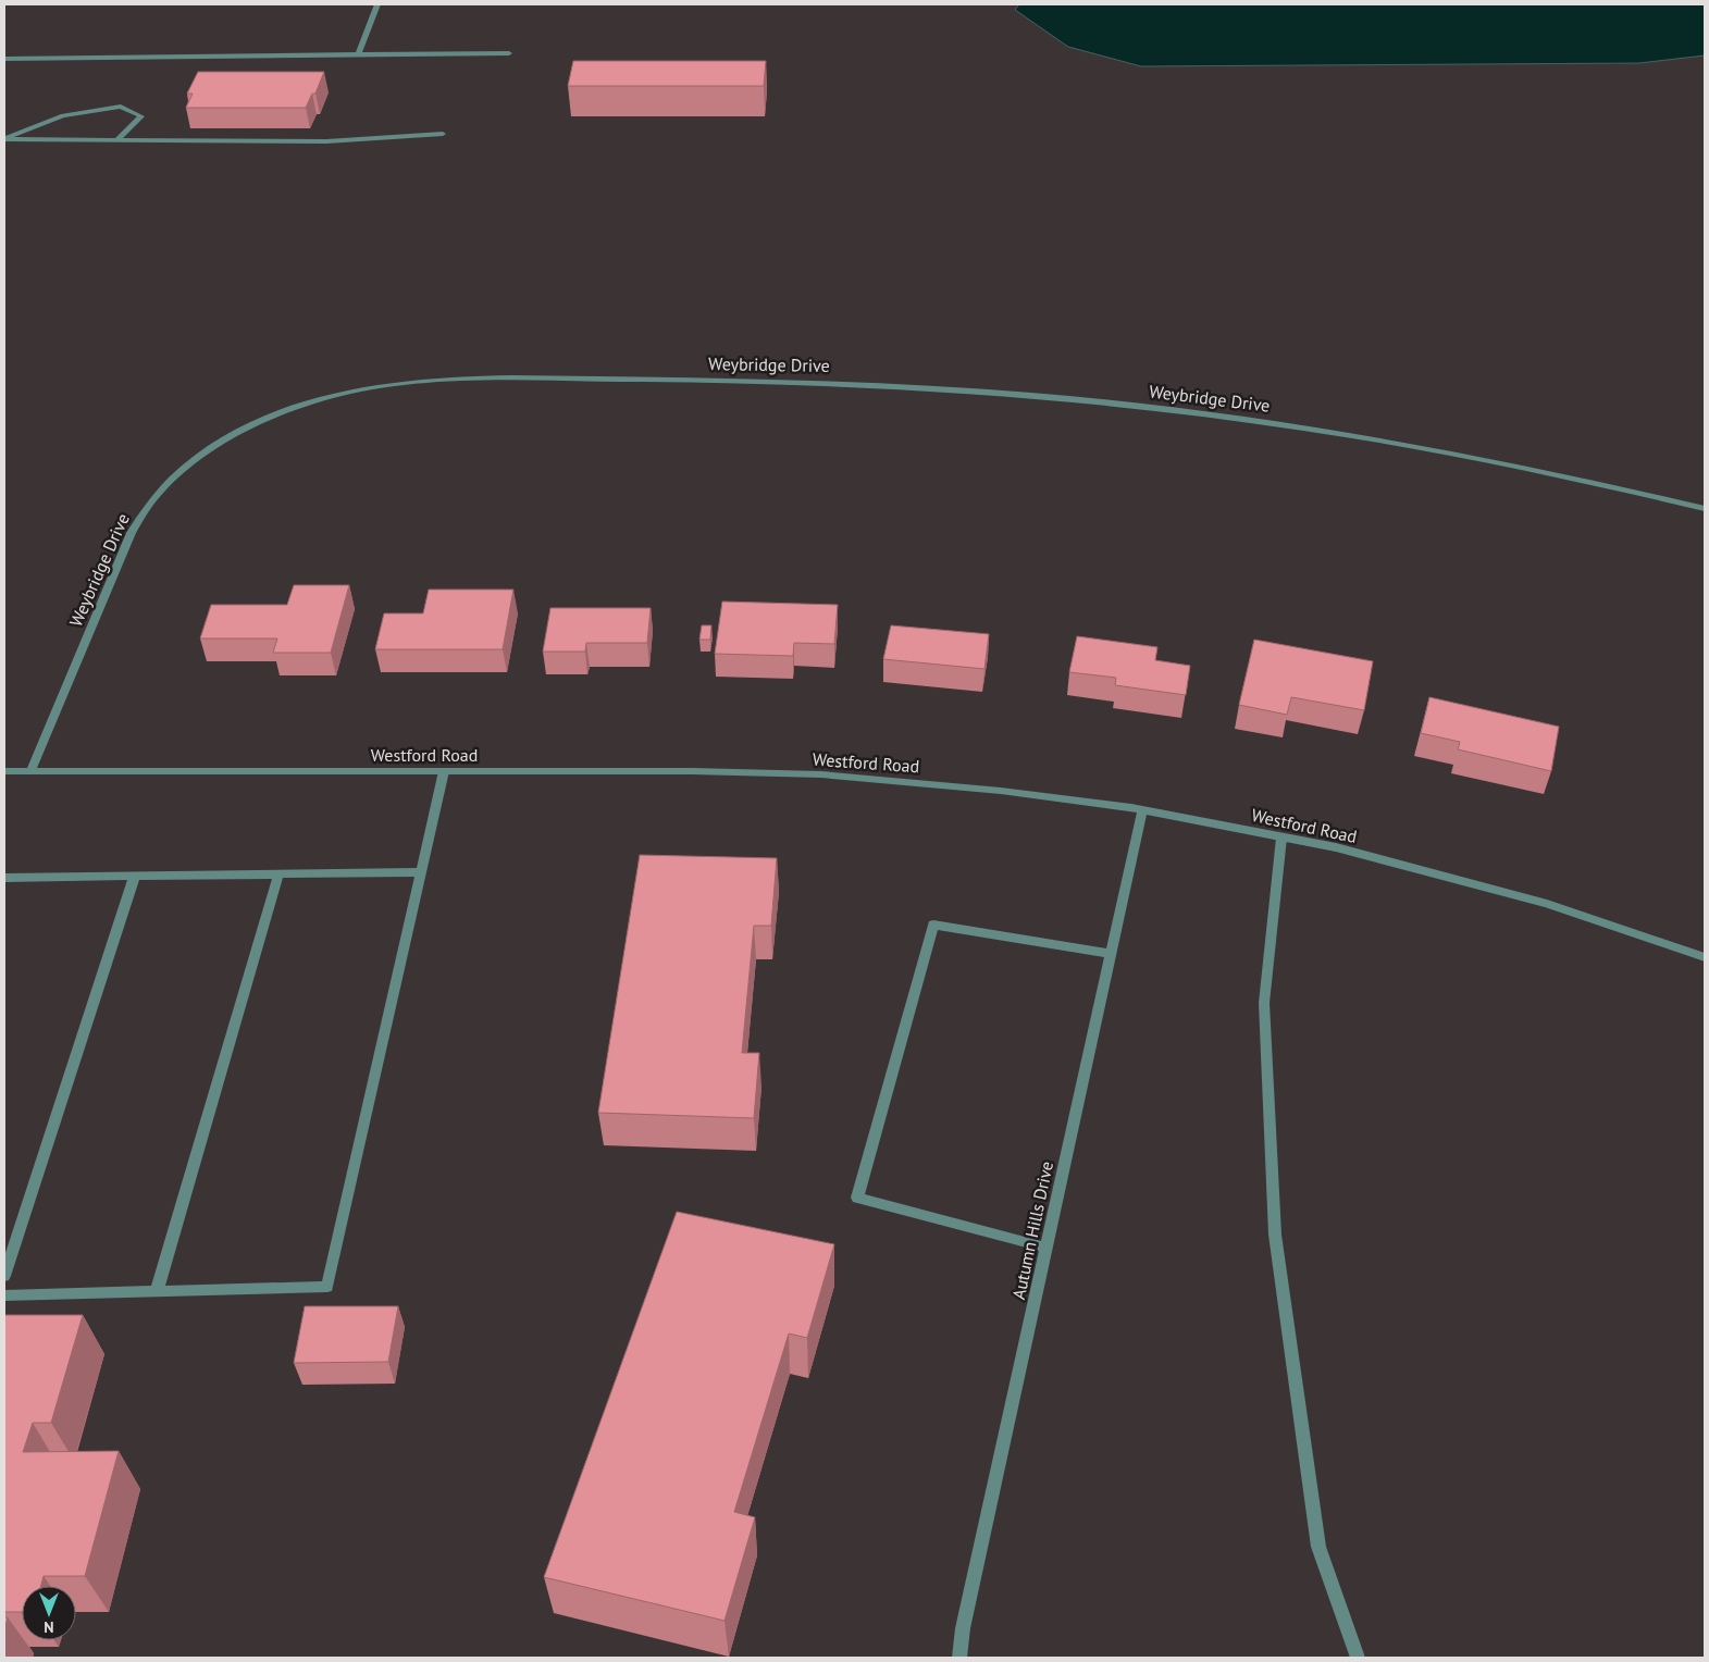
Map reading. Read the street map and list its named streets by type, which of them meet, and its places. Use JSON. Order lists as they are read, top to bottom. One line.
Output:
{"streets":{"street":["Weybridge Drive","Westford Road","Autumn Hills Drive"]},"crossings":[["Weybridge Drive","Westford Road"],["Westford Road","Autumn Hills Drive"]],"north":"bottom"}
